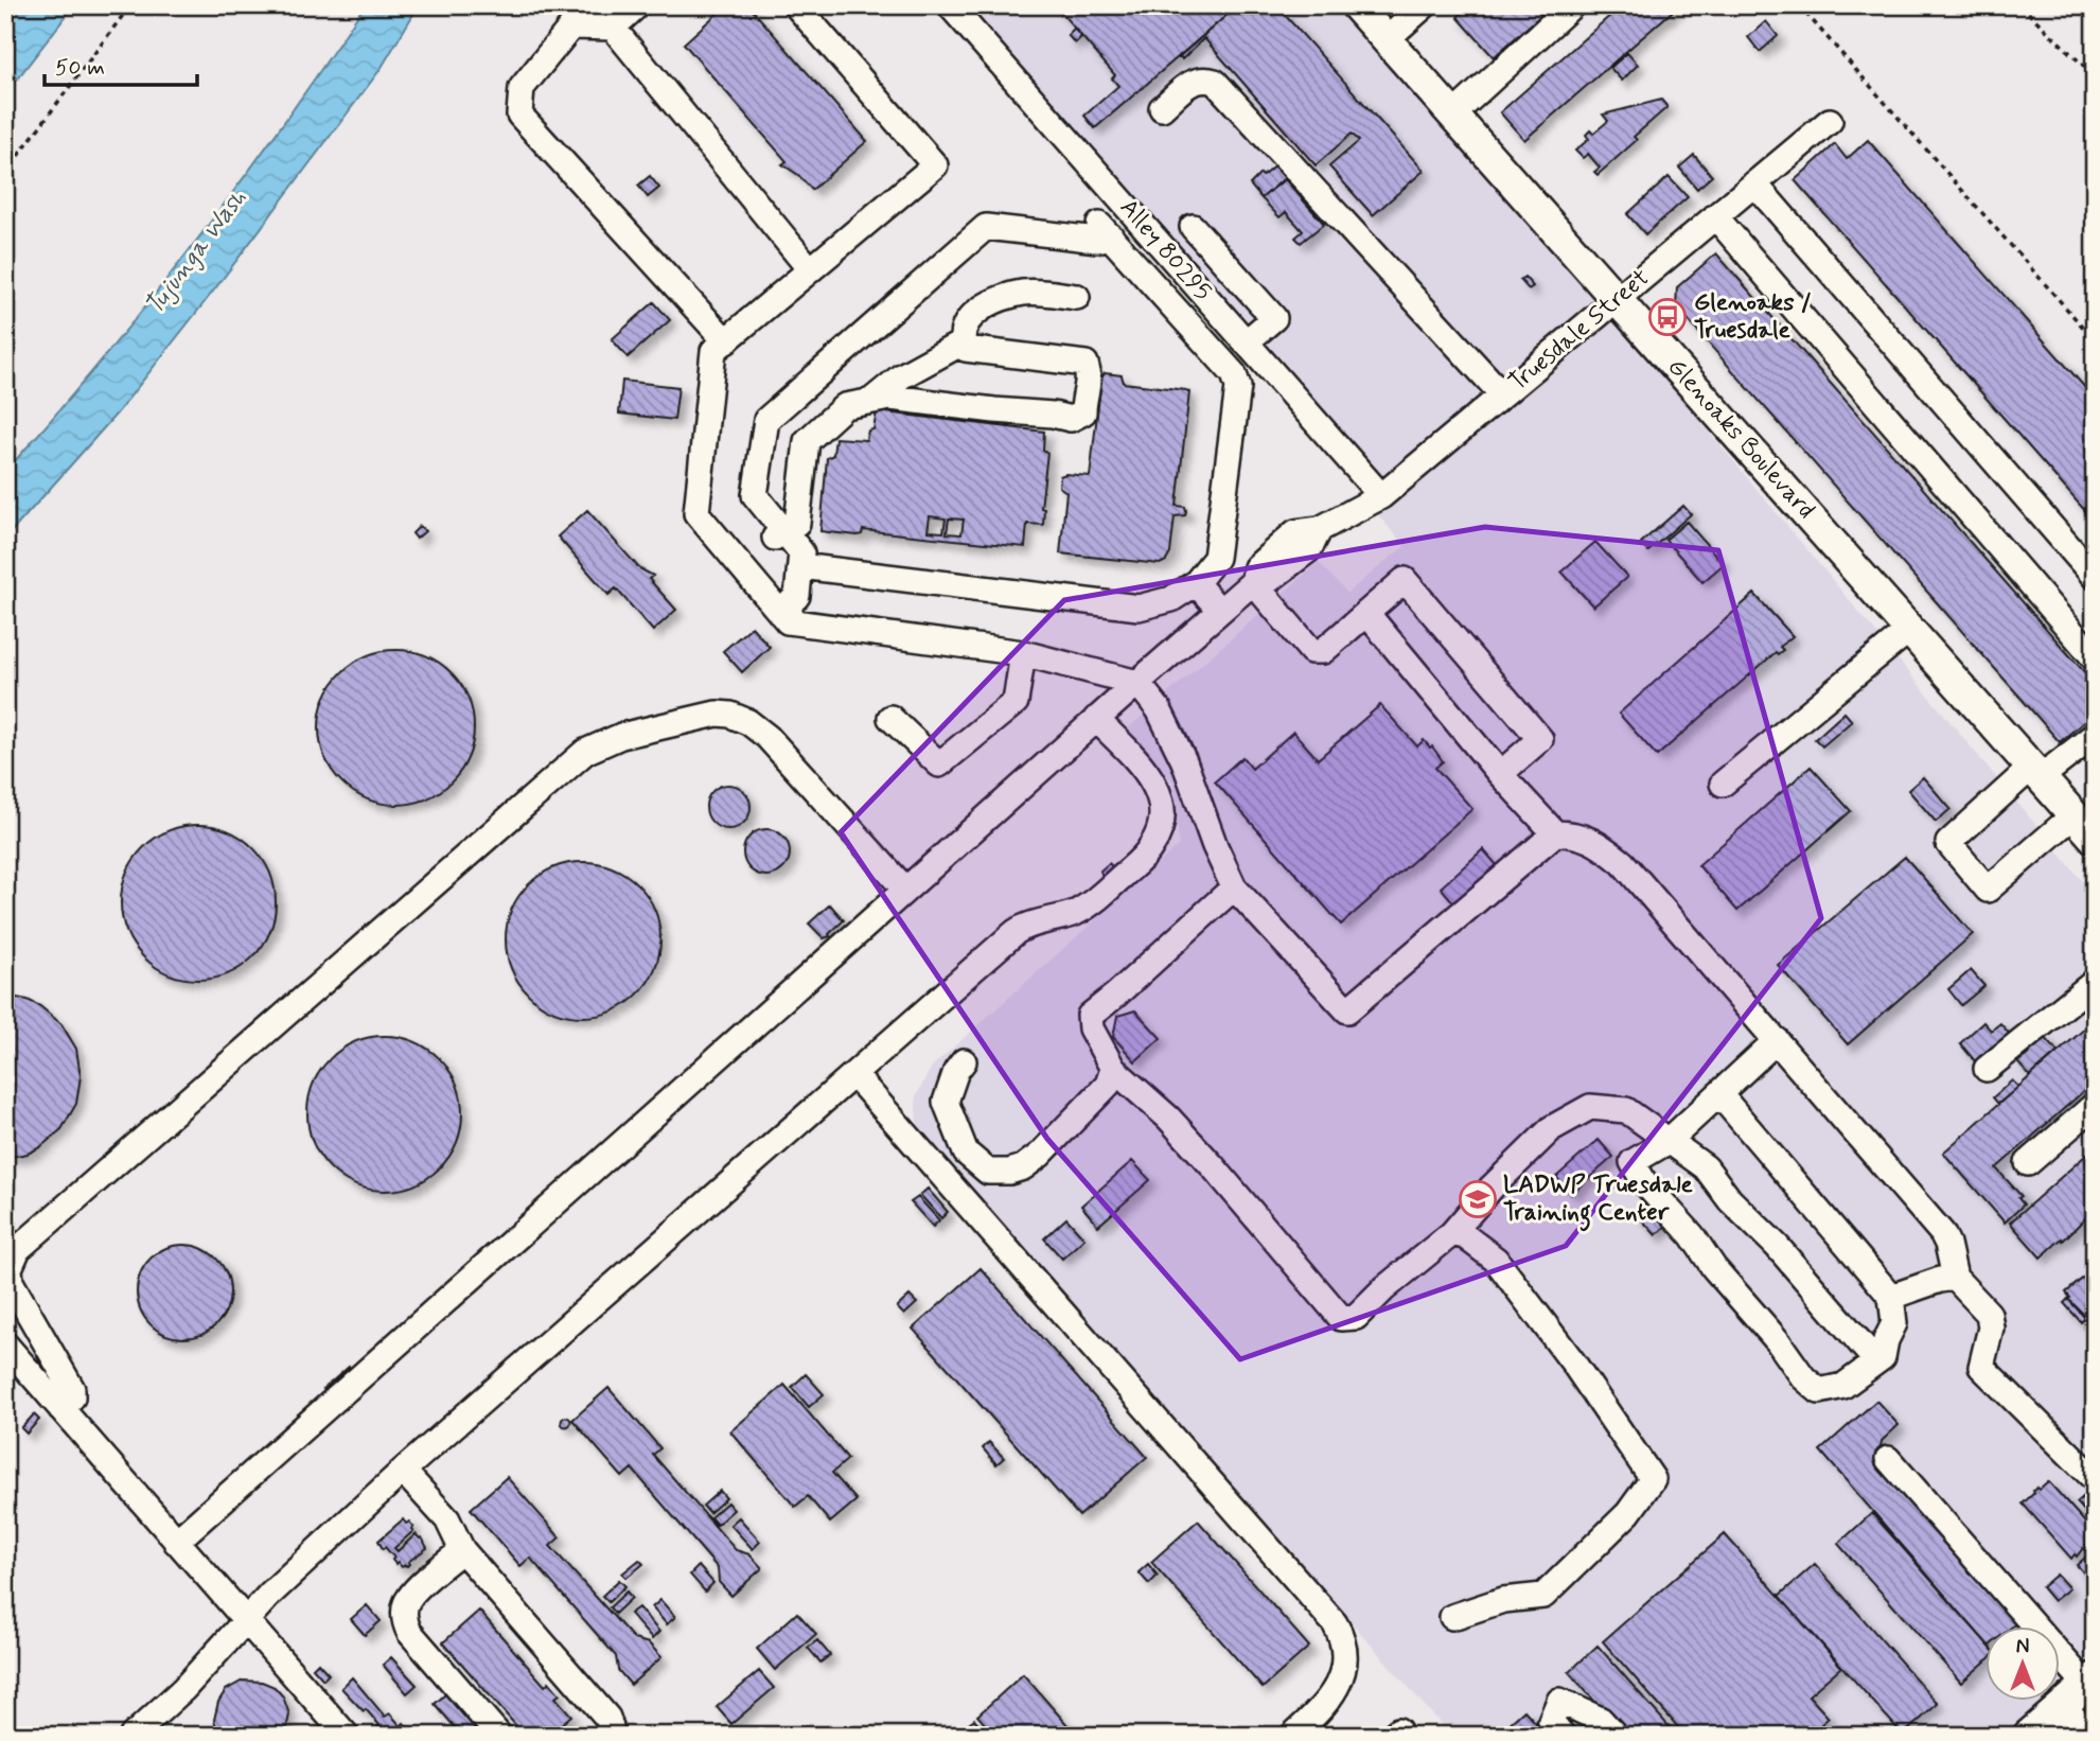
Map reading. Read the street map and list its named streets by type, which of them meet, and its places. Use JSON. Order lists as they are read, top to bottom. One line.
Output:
{"streets":{"main road":["Glenoaks Boulevard"],"street":["Alley 80295","Truesdale Street"]},"crossings":[["Alley 80295","Truesdale Street"],["Truesdale Street","Glenoaks Boulevard"]],"water":["Tujunga Wash"],"places":{"bus stop":["Glenoaks / Truesdale"],"school or university":["LADWP Truesdale Training Center"]},"scale_bar":"50 m","north":"top"}
